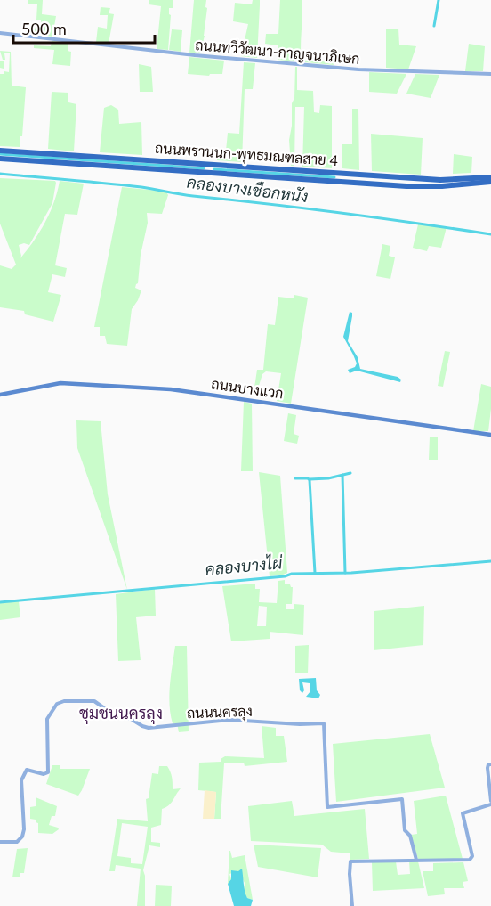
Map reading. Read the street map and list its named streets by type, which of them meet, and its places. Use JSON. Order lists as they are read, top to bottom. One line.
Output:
{"streets":{"main road":["ถนนพรานนก-พุทธมณฑลสาย 4","ถนนบางแวก"],"street":["ถนนทวีวัฒนา-กาญจนาภิเษก","ถนนนครลุง"]},"districts":["ชุมชนนครลุง"],"water":["คลองบางเชือกหนัง","คลองบางไผ่"],"scale_bar":"500 m"}
